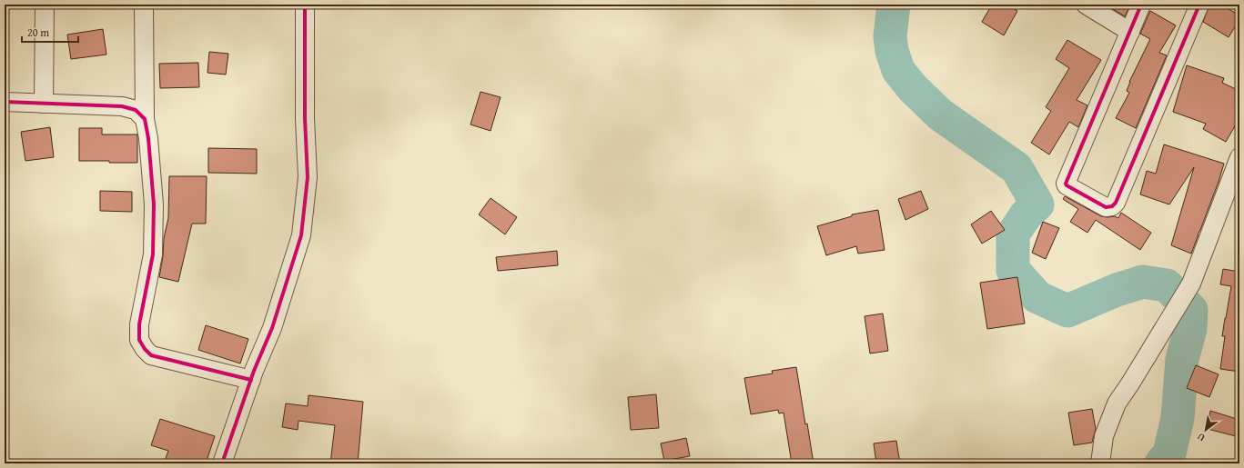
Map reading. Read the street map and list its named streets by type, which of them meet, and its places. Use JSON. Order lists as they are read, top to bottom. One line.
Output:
{"scale_bar":"20 m","north":"bottom left"}
